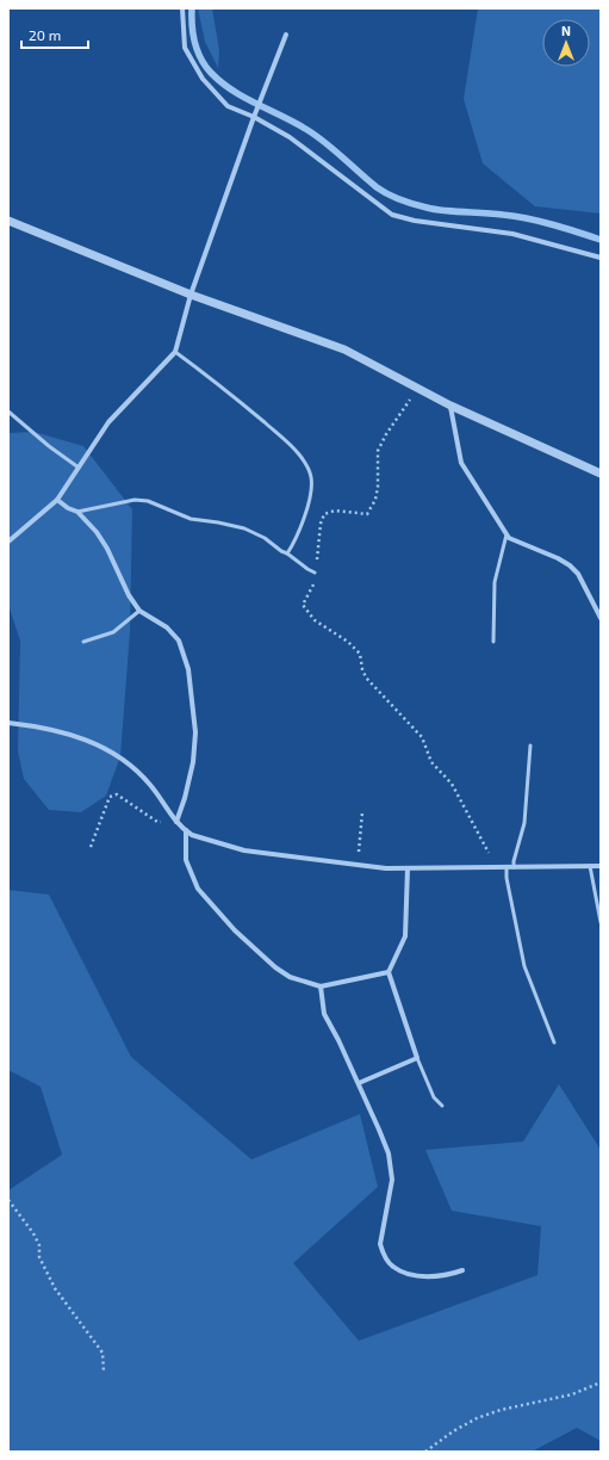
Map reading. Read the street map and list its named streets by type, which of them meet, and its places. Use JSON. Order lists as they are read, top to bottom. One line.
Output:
{"scale_bar":"20 m","north":"top"}
